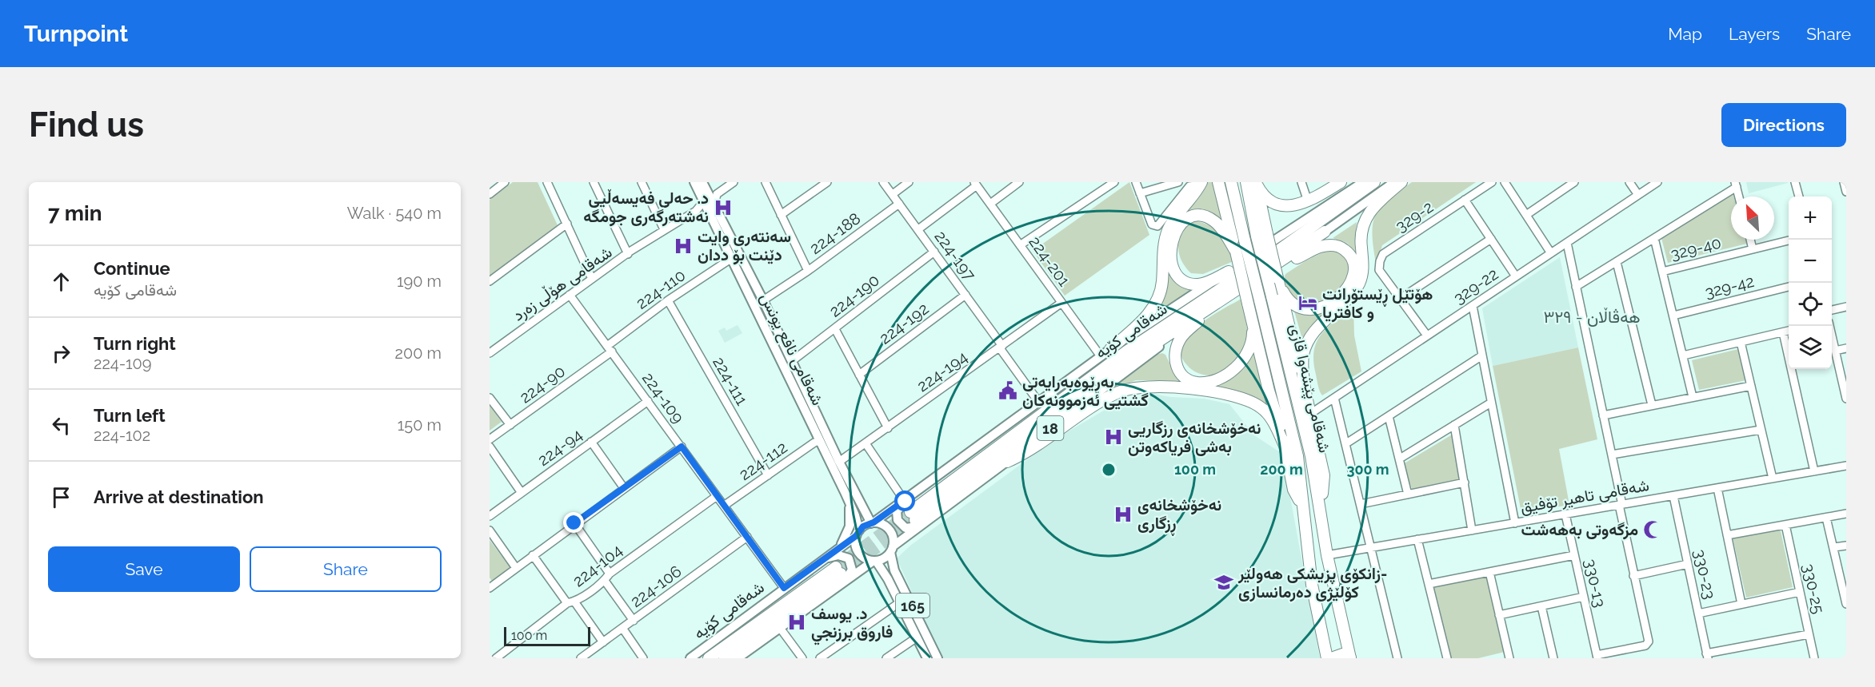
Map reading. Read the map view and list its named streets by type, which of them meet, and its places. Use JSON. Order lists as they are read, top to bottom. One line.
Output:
{"streets":{"highway":["شەقامی کۆیە","شەقامی پێشەوا قازی"],"main road":["شەقامی نافع یونس","18","165"],"street":["329-2","224-188","329-40","224-197","224-201","شەقامی هۆڵی زەرد","329-22","329-42","224-110","224-190","224-192","224-194","224-111","224-90","224-109","224-94","224-112","شەقامی تاهیر تۆفیق","224-104","330-23","330-13","224-106","330-25"]},"crossings":[["224-188","224-197"],["224-188","شەقامی نافع یونس"],["224-197","224-190"],["224-197","224-192"],["224-197","شەقامی کۆیە"],["224-197","224-194"],["224-201","شەقامی کۆیە"],["224-201","224-194"],["شەقامی هۆڵی زەرد","شەقامی نافع یونس"],["شەقامی هۆڵی زەرد","224-109"],["224-110","شەقامی نافع یونس"],["224-110","224-111"],["224-110","224-90"],["224-110","224-109"],["224-190","شەقامی نافع یونس"],["شەقامی کۆیە","شەقامی نافع یونس"],["شەقامی کۆیە","224-109"],["شەقامی کۆیە","165"],["شەقامی نافع یونس","224-194"],["شەقامی نافع یونس","224-112"],["شەقامی نافع یونس","165"],["224-111","224-112"],["224-90","224-109"],["شەقامی پێشەوا قازی","شەقامی تاهیر تۆفیق"],["224-109","224-94"],["224-109","224-112"],["224-109","224-104"],["224-109","224-106"],["شەقامی تاهیر تۆفیق","330-23"],["شەقامی تاهیر تۆفیق","330-13"]],"districts":["هەڤاڵان - ٣٢٩"],"places":{"hospital":["د. حەلی فەیسەڵیی نەشتەرگەری جومگە","سەنتەری وایت دێنت بۆ ددان","نەخۆشخانەی رزگاریی بەشی فریاکەوتن","نەخۆشخانەی ڕزگاری","د. يوسف فاروق برزنجي"],"hotel":["هۆتێل ڕێستۆرانت و کافتریا"],"public building":["بەڕێوەبەرایەتی گشتیی ئەزموونەکان"],"mosque":["مزگەوتی بەهەشت"],"school or university":["زانکۆی پزیشکی هەولێر- کۆلێژی دەرمانسازی"]},"scale_bar":"100 m","north":"top left","page":{"header":"Turnpoint","nav":["Map","Layers","Share"],"buttons":["Directions",["Save","Share"]],"title":"Find us","heading":["7 min","Walk · 540 m"],"map_buttons":["+","−"],"list":[["Continue","شەقامی کۆیە","190 m"],["Turn right","224-109","200 m"],["Turn left","224-102","150 m"],"Arrive at destination"],"scale":"100 m"},"rings":["100 m","200 m","300 m"]}
